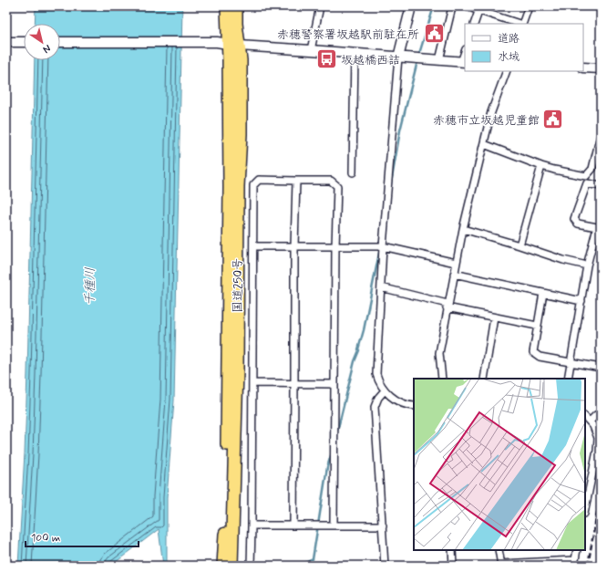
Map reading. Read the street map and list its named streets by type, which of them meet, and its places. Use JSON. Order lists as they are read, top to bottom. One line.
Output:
{"streets":{"highway":["国道250号"]},"water":["千種川"],"places":{"public building":["赤穂警察署坂越駅前駐在所","赤穂市立坂越児童館"],"bus stop":["坂越橋西詰"]},"legend":["道路","水域"],"scale_bar":"100 m","north":"bottom right"}
